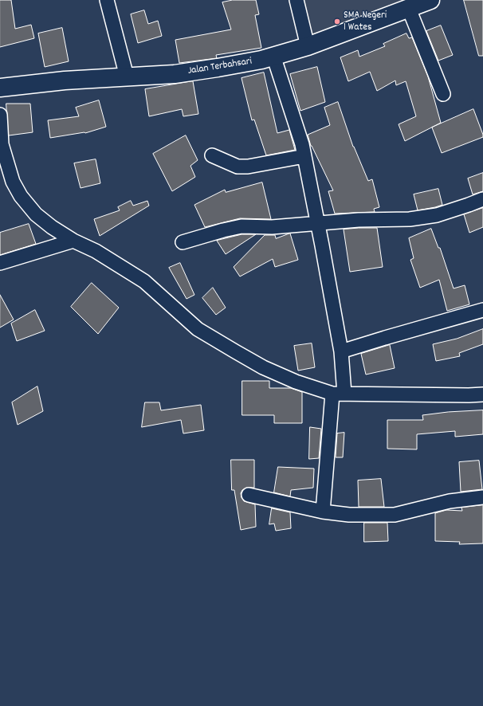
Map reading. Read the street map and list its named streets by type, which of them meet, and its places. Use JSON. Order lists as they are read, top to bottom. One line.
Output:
{"streets":{"street":["Jalan Terbahsari"]},"places":["SMA Negeri 1 Wates"]}
